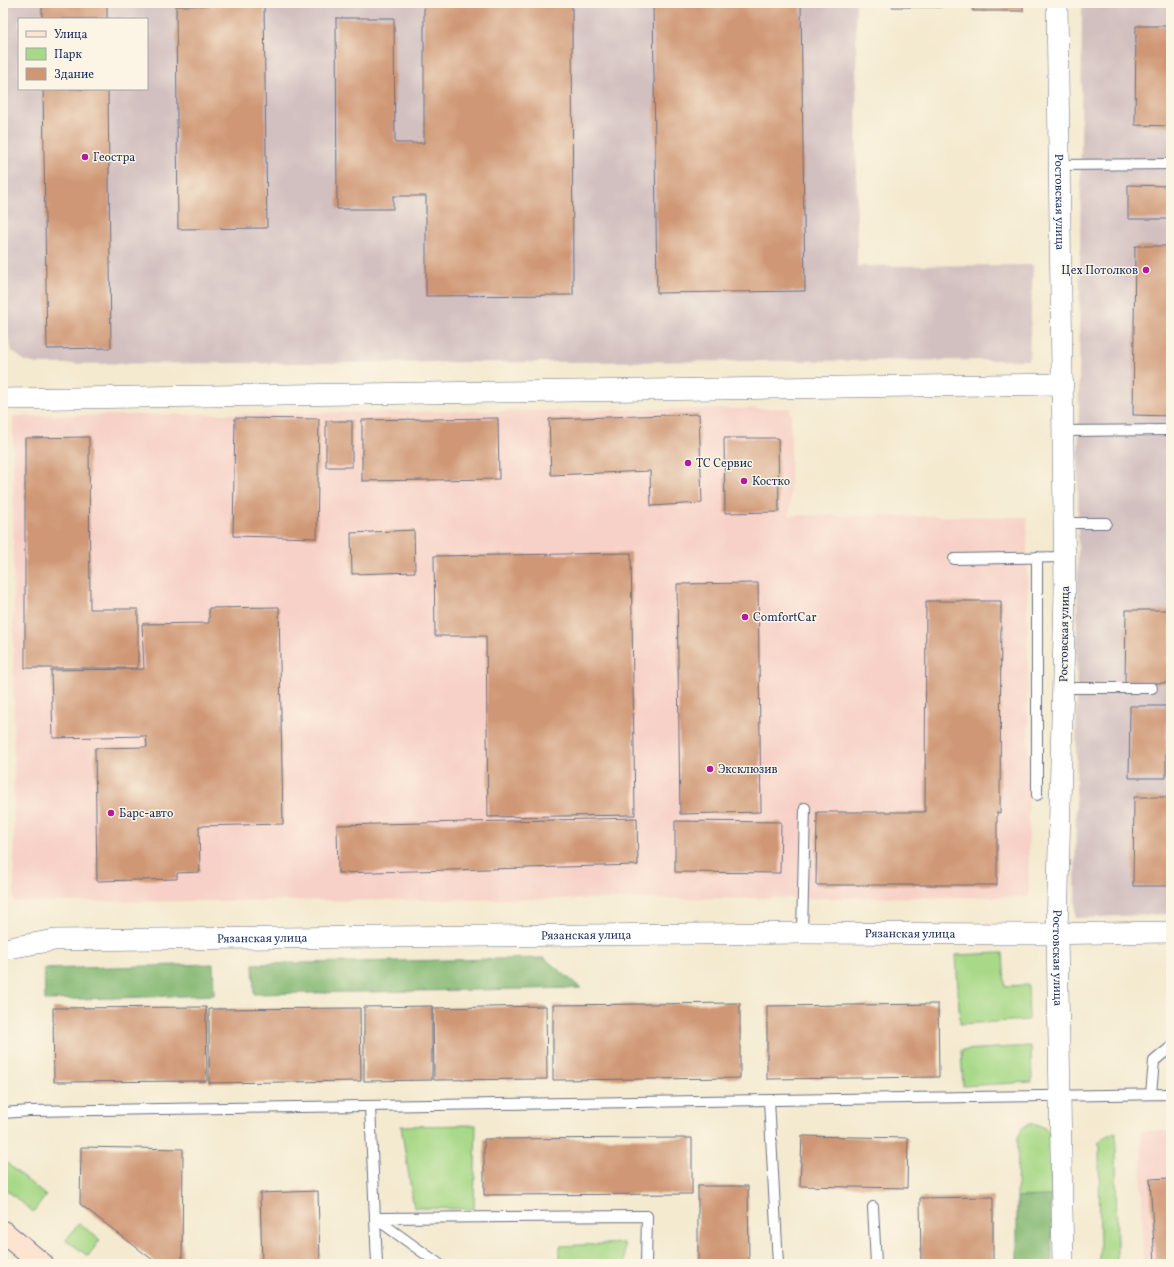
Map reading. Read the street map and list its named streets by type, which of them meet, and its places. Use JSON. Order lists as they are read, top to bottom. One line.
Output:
{"streets":{"street":["Ростовская улица","Рязанская улица"]},"crossings":[["Ростовская улица","Рязанская улица"]],"places":["Геостра","Цех Потолков","ТС Сервис","Костко","ComfortCar","Эксклюзив","Барс-авто"],"legend":["Улица","Парк","Здание"]}
